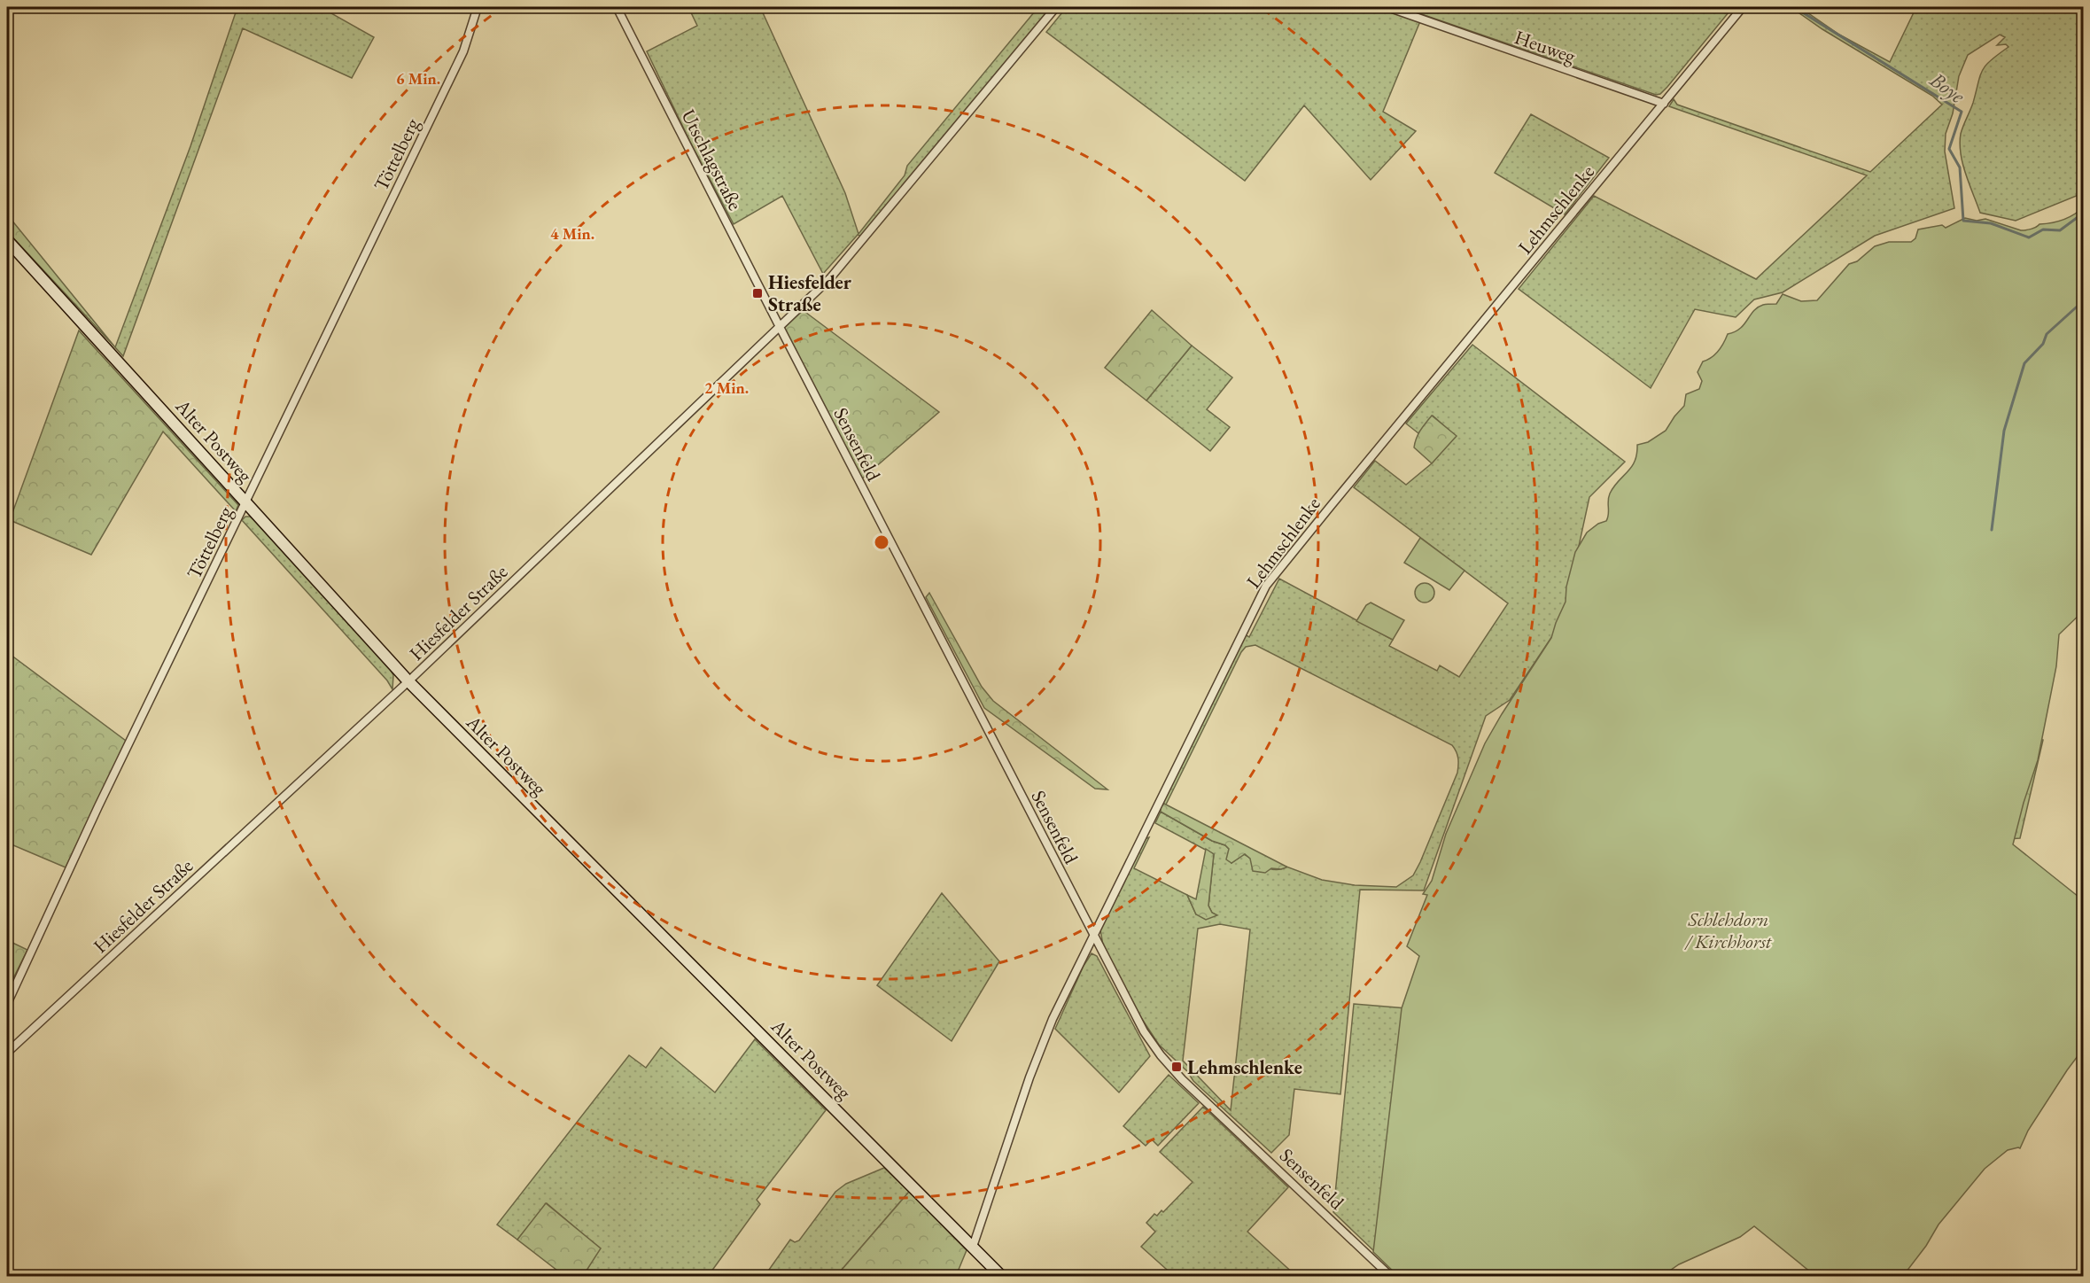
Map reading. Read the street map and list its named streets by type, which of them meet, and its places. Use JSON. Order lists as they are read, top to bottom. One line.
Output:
{"streets":{"main road":["Alter Postweg"],"street":["Heuweg","Töttelberg","Utschlagstraße","Lehmschlenke","Sensenfeld","Hiesfelder Straße"]},"crossings":[["Heuweg","Lehmschlenke"],["Töttelberg","Alter Postweg"],["Utschlagstraße","Sensenfeld"],["Utschlagstraße","Hiesfelder Straße"],["Lehmschlenke","Alter Postweg"],["Lehmschlenke","Sensenfeld"],["Alter Postweg","Hiesfelder Straße"],["Sensenfeld","Hiesfelder Straße"]],"water":["Boye"],"parks":["Schlehdorn / Kirchhorst"],"places":{"transit":["Hiesfelder Straße","Lehmschlenke"]},"rings":["6 Min.","4 Min.","2 Min."]}
